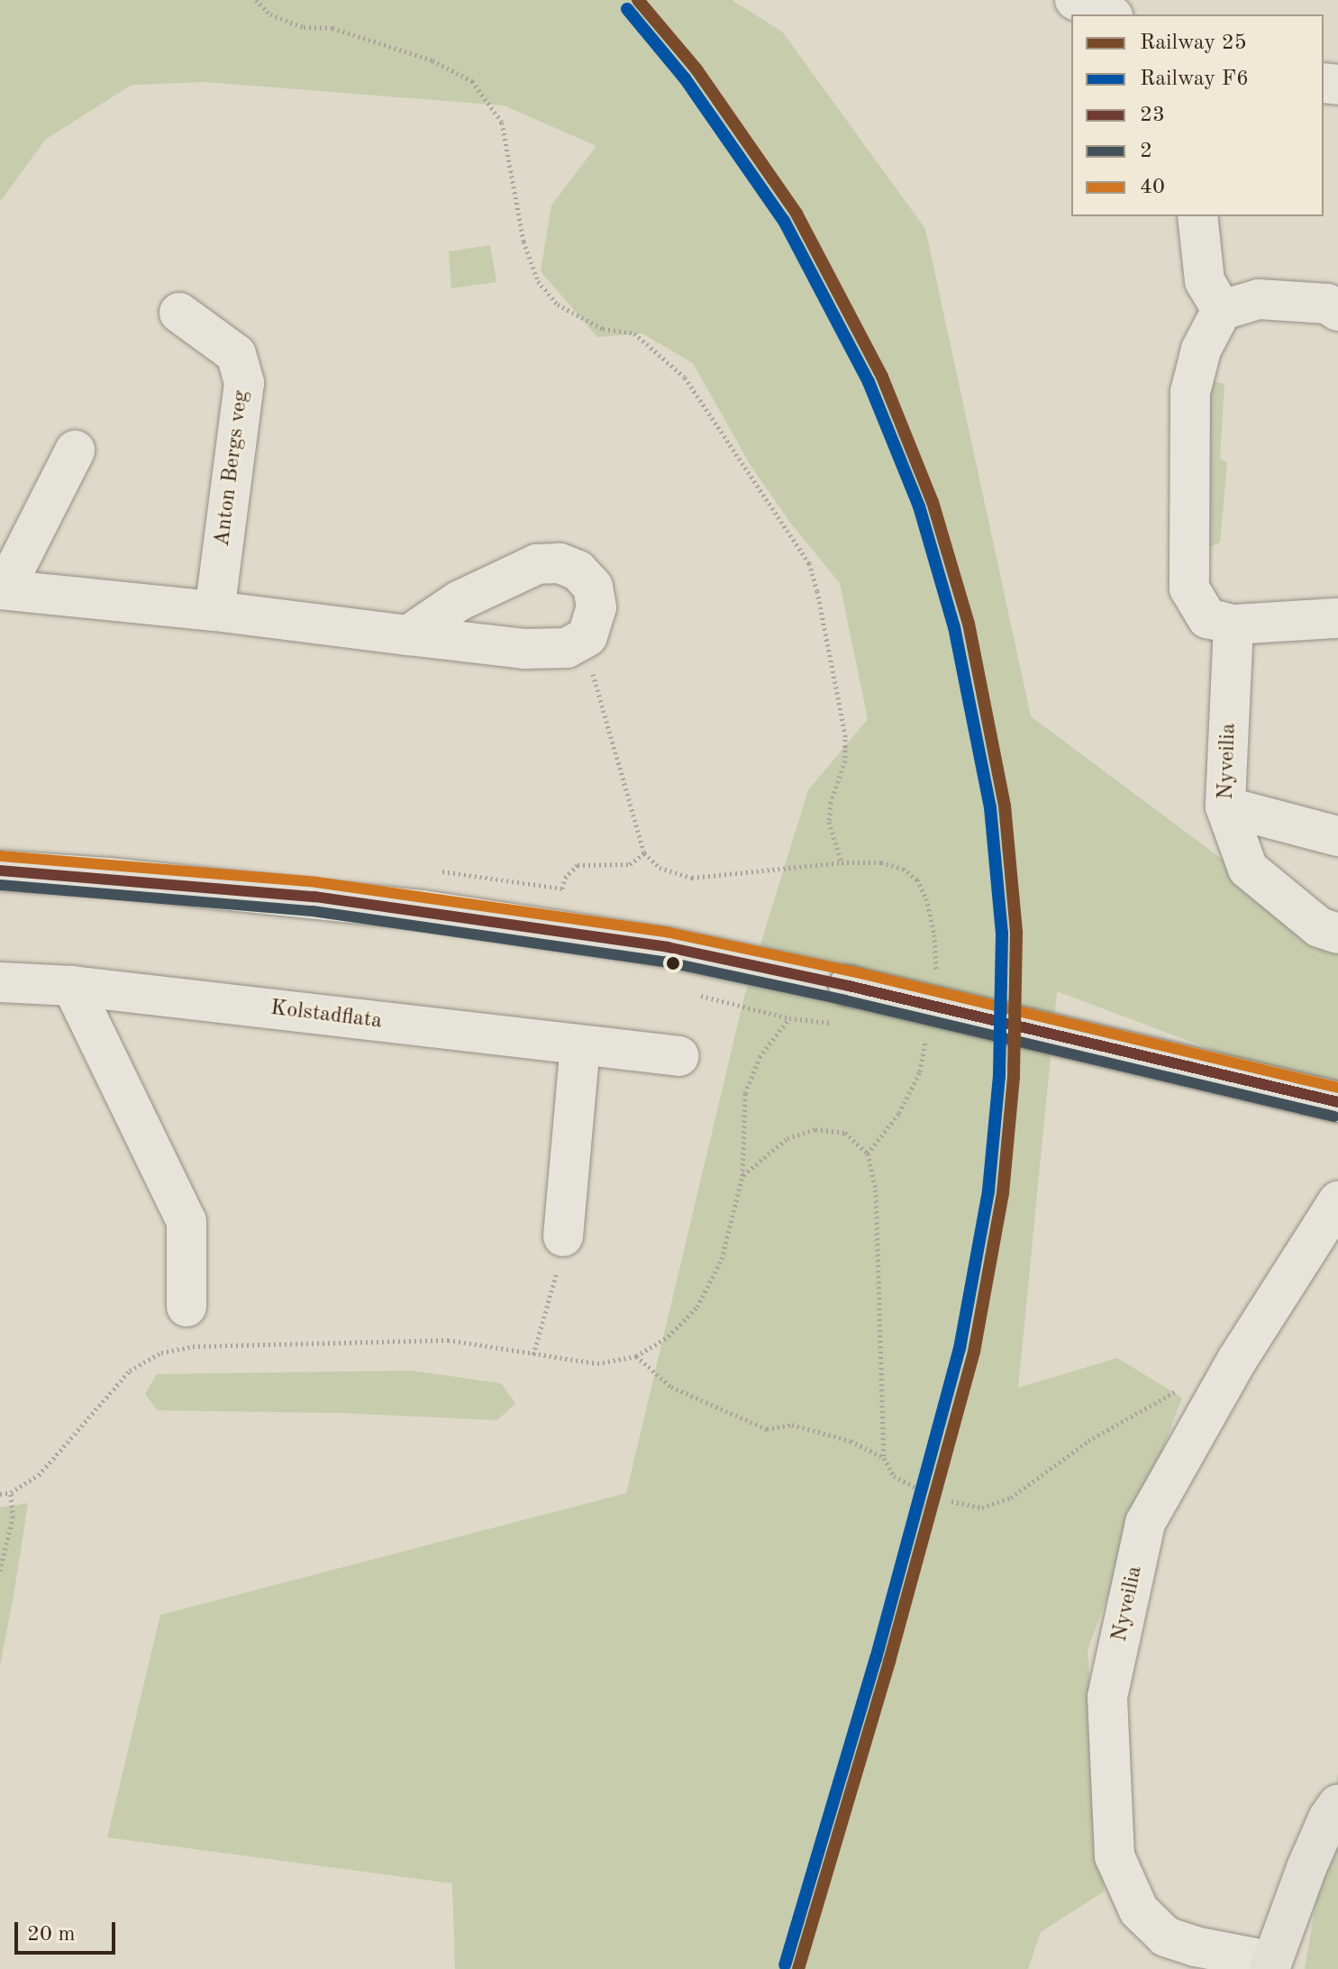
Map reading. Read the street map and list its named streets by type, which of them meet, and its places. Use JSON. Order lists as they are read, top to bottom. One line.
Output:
{"streets":{"street":["Anton Bergs veg","Nyveilia","Kolstadflata"]},"lines":["rail line 25","rail line F6","transit line 40","transit line 23","transit line 2"],"legend":["Railway 25","Railway F6","23","2","40"],"scale_bar":"20 m"}
